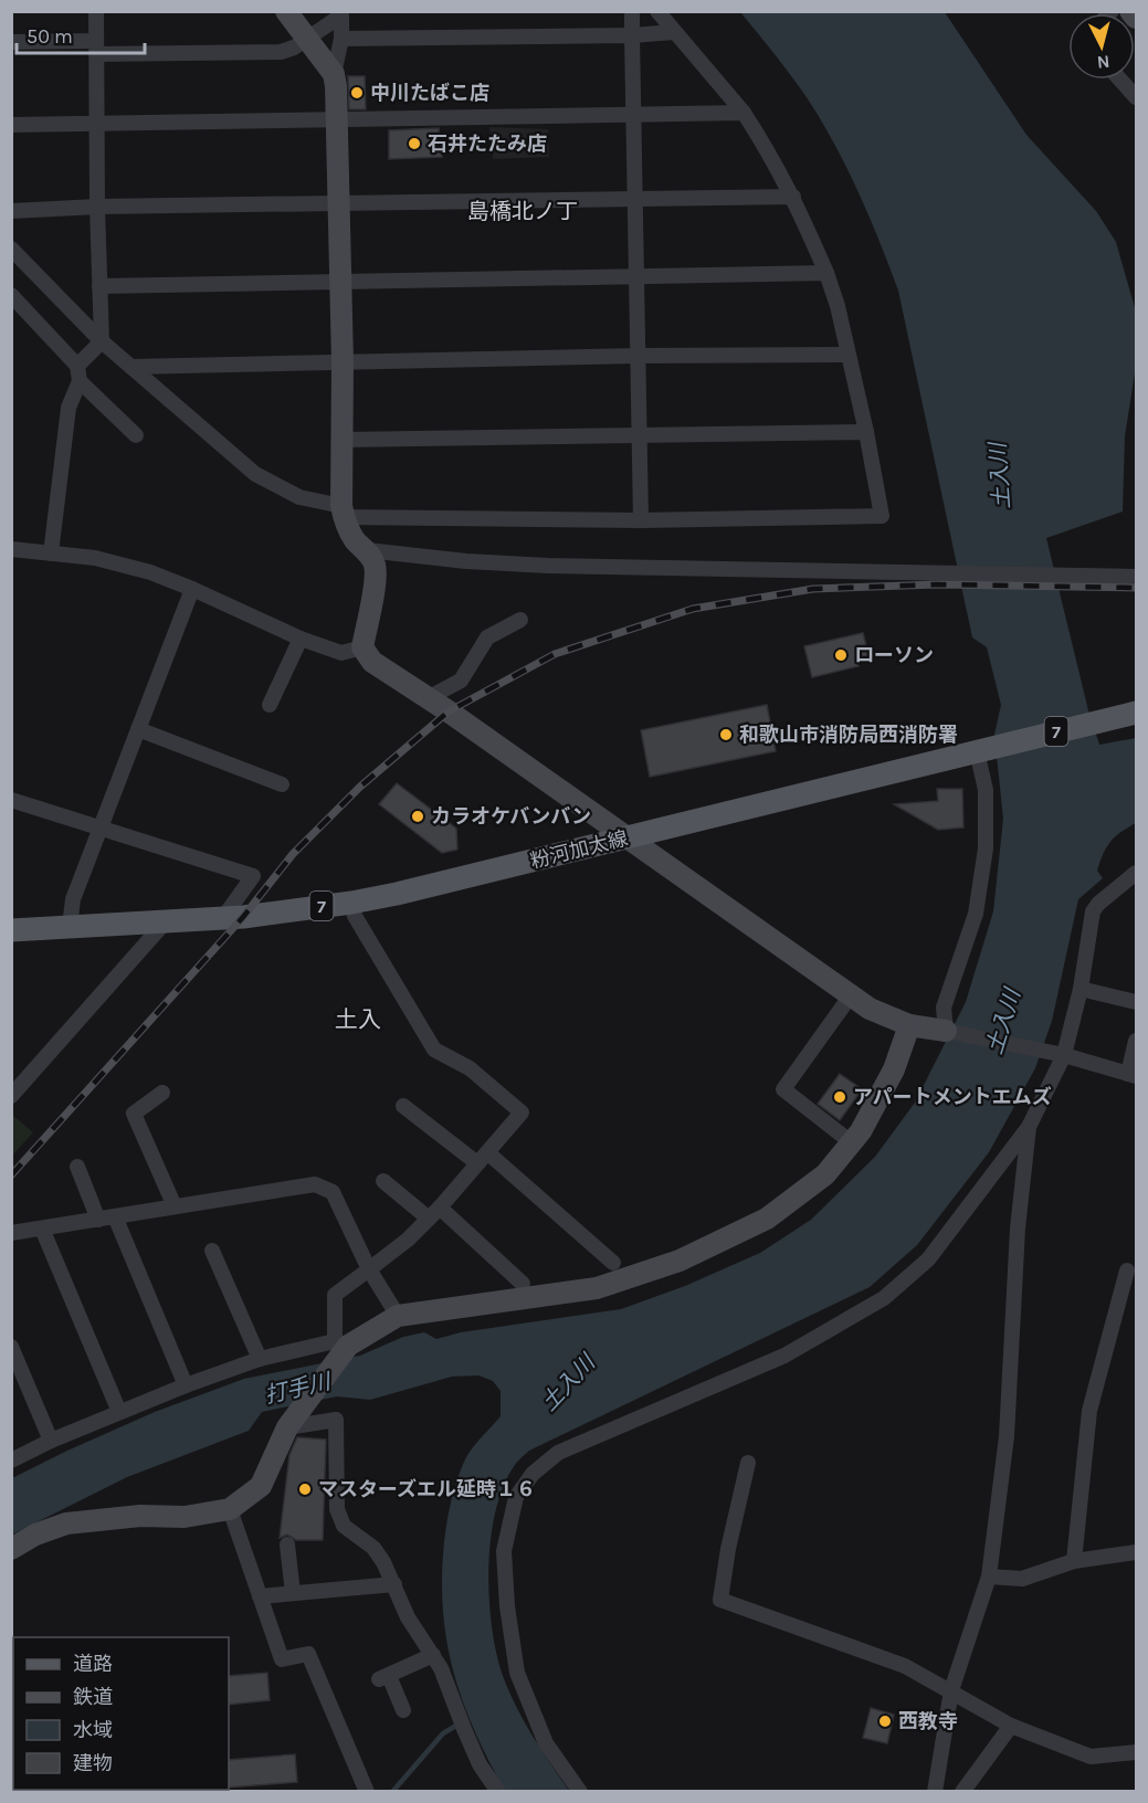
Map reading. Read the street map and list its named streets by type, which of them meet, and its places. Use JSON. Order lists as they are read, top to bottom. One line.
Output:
{"streets":{"main road":["7","粉河加太線"]},"districts":["島橋北ノ丁","土入"],"water":["土入川","打手川"],"places":["中川たばこ店","石井たたみ店","ローソン","和歌山市消防局西消防署","カラオケバンバン","アパートメントエムズ","マスターズエル延時１６","西教寺"],"legend":["道路","鉄道","水域","建物"],"scale_bar":"50 m","north":"bottom"}
